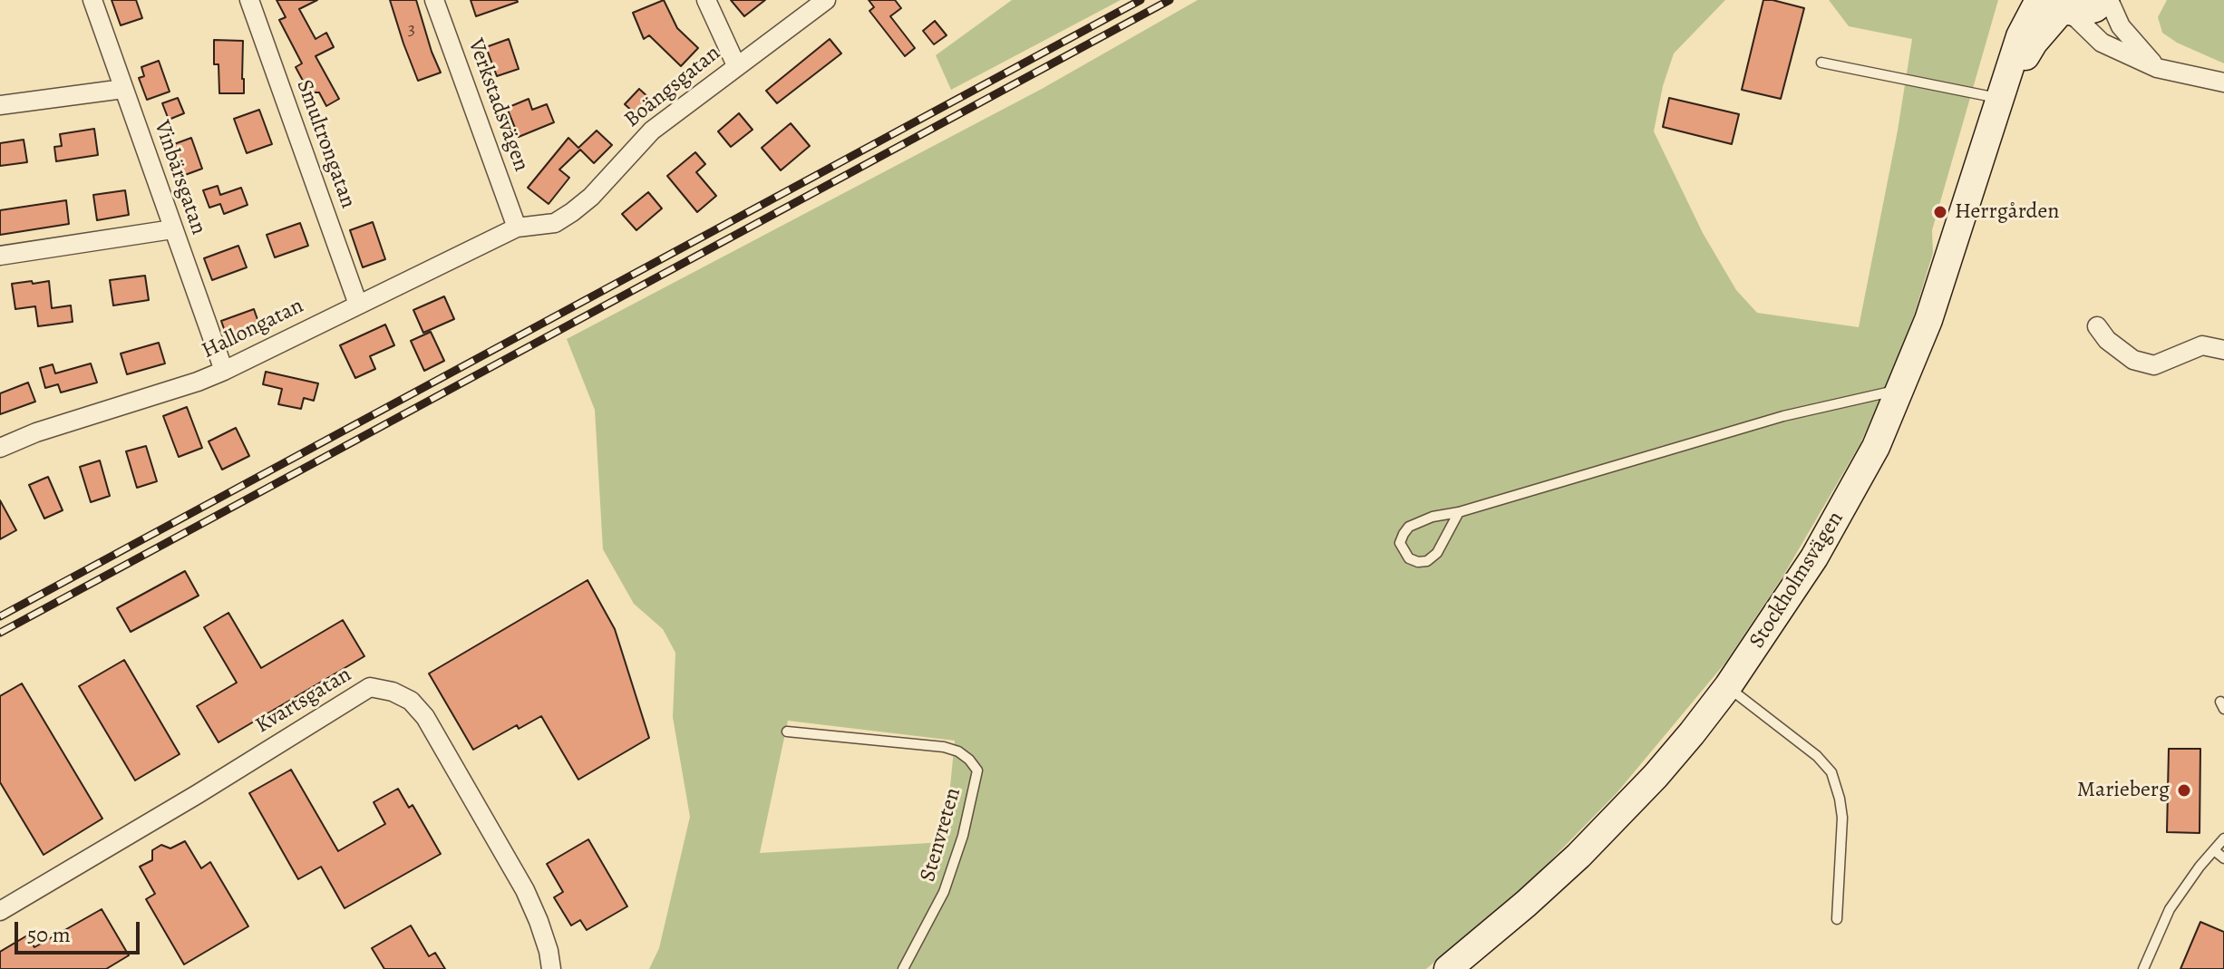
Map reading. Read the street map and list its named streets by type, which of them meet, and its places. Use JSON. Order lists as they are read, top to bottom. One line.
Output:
{"streets":{"main road":["Stockholmsvägen"],"street":["Boängsgatan","Verkstadsvägen","Smultrongatan","Vinbärsgatan","Hallongatan","Kvartsgatan"],"lane":["Stenvreten"]},"crossings":[["Boängsgatan","Verkstadsvägen"],["Boängsgatan","Hallongatan"],["Verkstadsvägen","Hallongatan"],["Smultrongatan","Hallongatan"],["Vinbärsgatan","Hallongatan"]],"places":["Herrgården","Marieberg"],"house_numbers":["3"],"scale_bar":"50 m"}
